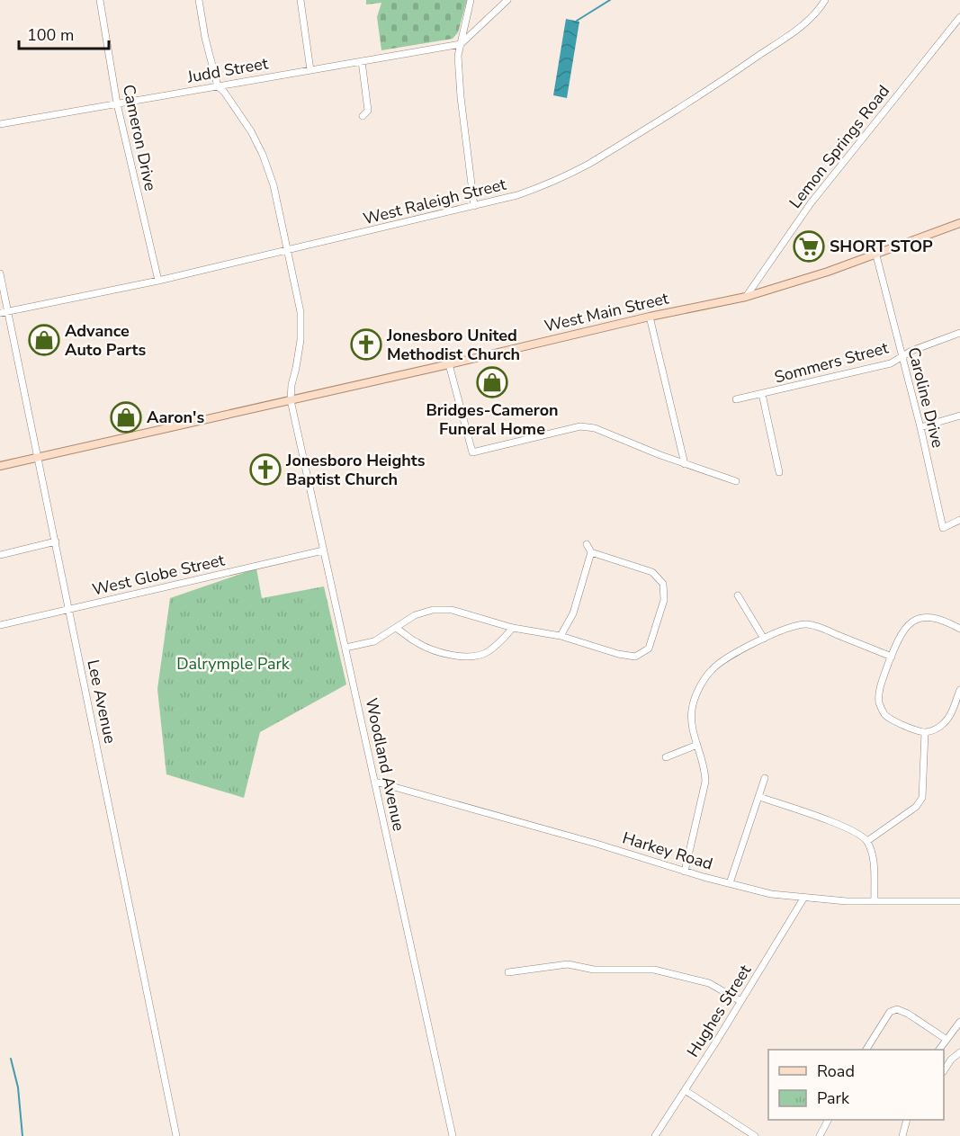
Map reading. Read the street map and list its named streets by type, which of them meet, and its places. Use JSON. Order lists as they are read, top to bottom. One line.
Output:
{"streets":{"main road":["West Main Street"],"street":["Judd Street","Cameron Drive","Lemon Springs Road","West Raleigh Street","Sommers Street","Caroline Drive","West Globe Street","Lee Avenue","Woodland Avenue","Harkey Road","Hughes Street"]},"crossings":[["Judd Street","Cameron Drive"],["Cameron Drive","West Raleigh Street"],["Lemon Springs Road","West Main Street"],["West Raleigh Street","Lee Avenue"],["West Main Street","Caroline Drive"],["West Main Street","Lee Avenue"],["West Main Street","Woodland Avenue"],["Sommers Street","Caroline Drive"],["West Globe Street","Lee Avenue"],["West Globe Street","Woodland Avenue"],["Woodland Avenue","Harkey Road"],["Harkey Road","Hughes Street"]],"parks":["Dalrymple Park"],"places":{"supermarket":["SHORT STOP"],"shop":["Advance Auto Parts","Bridges-Cameron Funeral Home","Aaron's"],"church":["Jonesboro United Methodist Church","Jonesboro Heights Baptist Church"]},"legend":["Road","Park"],"scale_bar":"100 m"}
